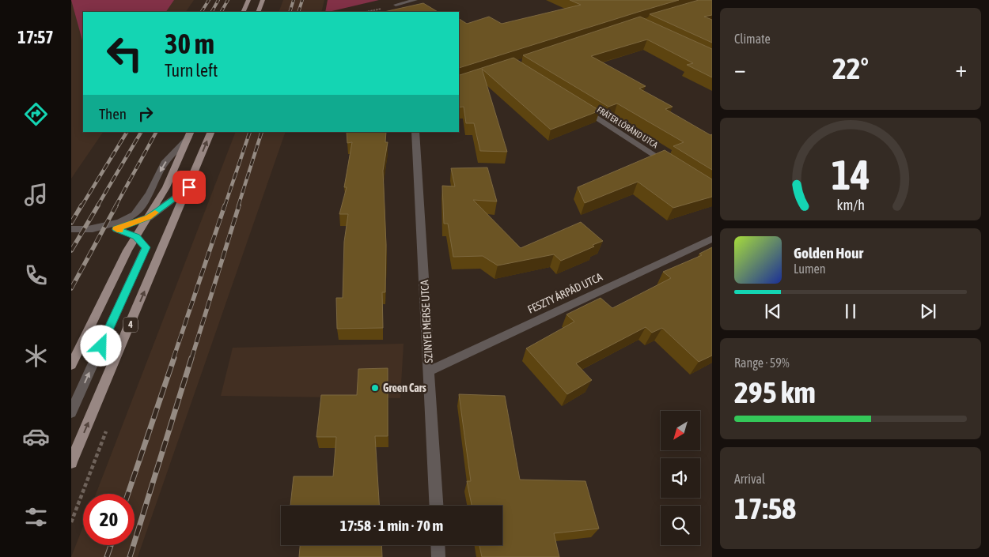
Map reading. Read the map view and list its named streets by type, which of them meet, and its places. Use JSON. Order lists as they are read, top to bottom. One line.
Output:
{"streets":{"main road":["4"],"street":["FRÁTER LÓRÁND UTCA","FESZTY ÁRPÁD UTCA","SZINYEI MERSE UTCA"]},"crossings":[["FESZTY ÁRPÁD UTCA","SZINYEI MERSE UTCA"]],"places":["Green Cars"],"north":"bottom left","page":{"tabs":"17:57","tile":["Climate",["Range · 59%","295 km"],["Arrival","17:58"]],"turn":["30 m","Turn left"],"heat":["−","22°","+"],"then":"Then","song":["Golden Hour","Lumen"],"limit":"20","trip":"17:58 · 1 min · 70 m","gauge":["14","km/h"]}}
